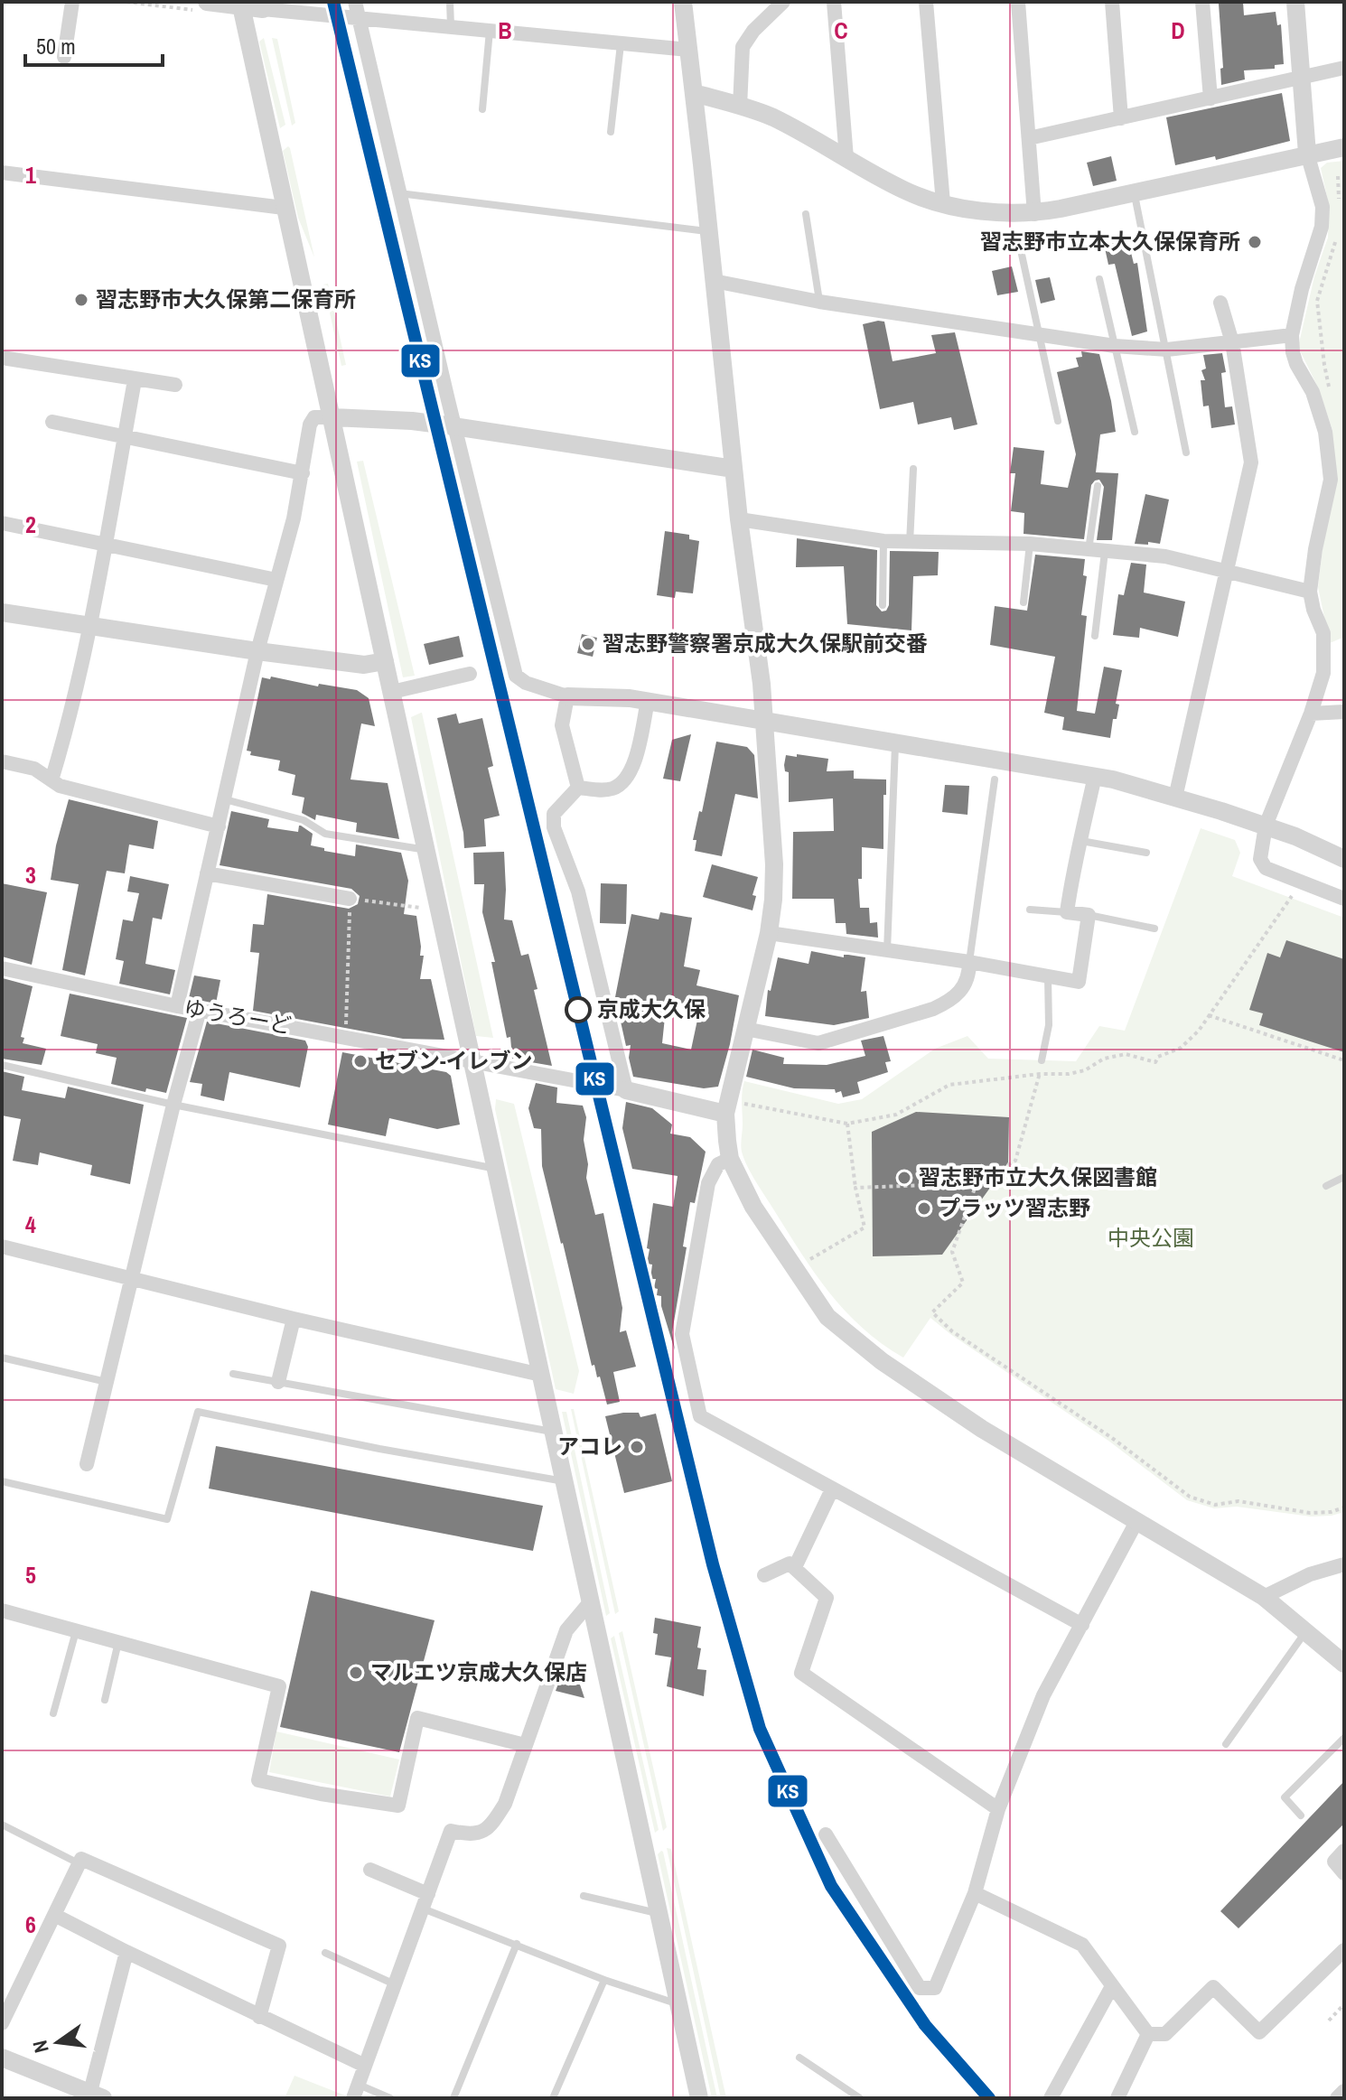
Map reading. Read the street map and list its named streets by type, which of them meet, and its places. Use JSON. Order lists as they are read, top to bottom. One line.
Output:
{"streets":{"street":["ゆうろーど"]},"parks":["中央公園"],"places":["習志野市立本大久保保育所","習志野市大久保第二保育所","習志野警察署京成大久保駅前交番","京成大久保","セブン-イレブン","習志野市立大久保図書館","プラッツ習志野","アコレ","マルエツ京成大久保店"],"lines":["transit line KS"],"scale_bar":"50 m","north":"left","grid":{"columns":["B","C","D"],"rows":["1","2","3","4","5","6"]}}
